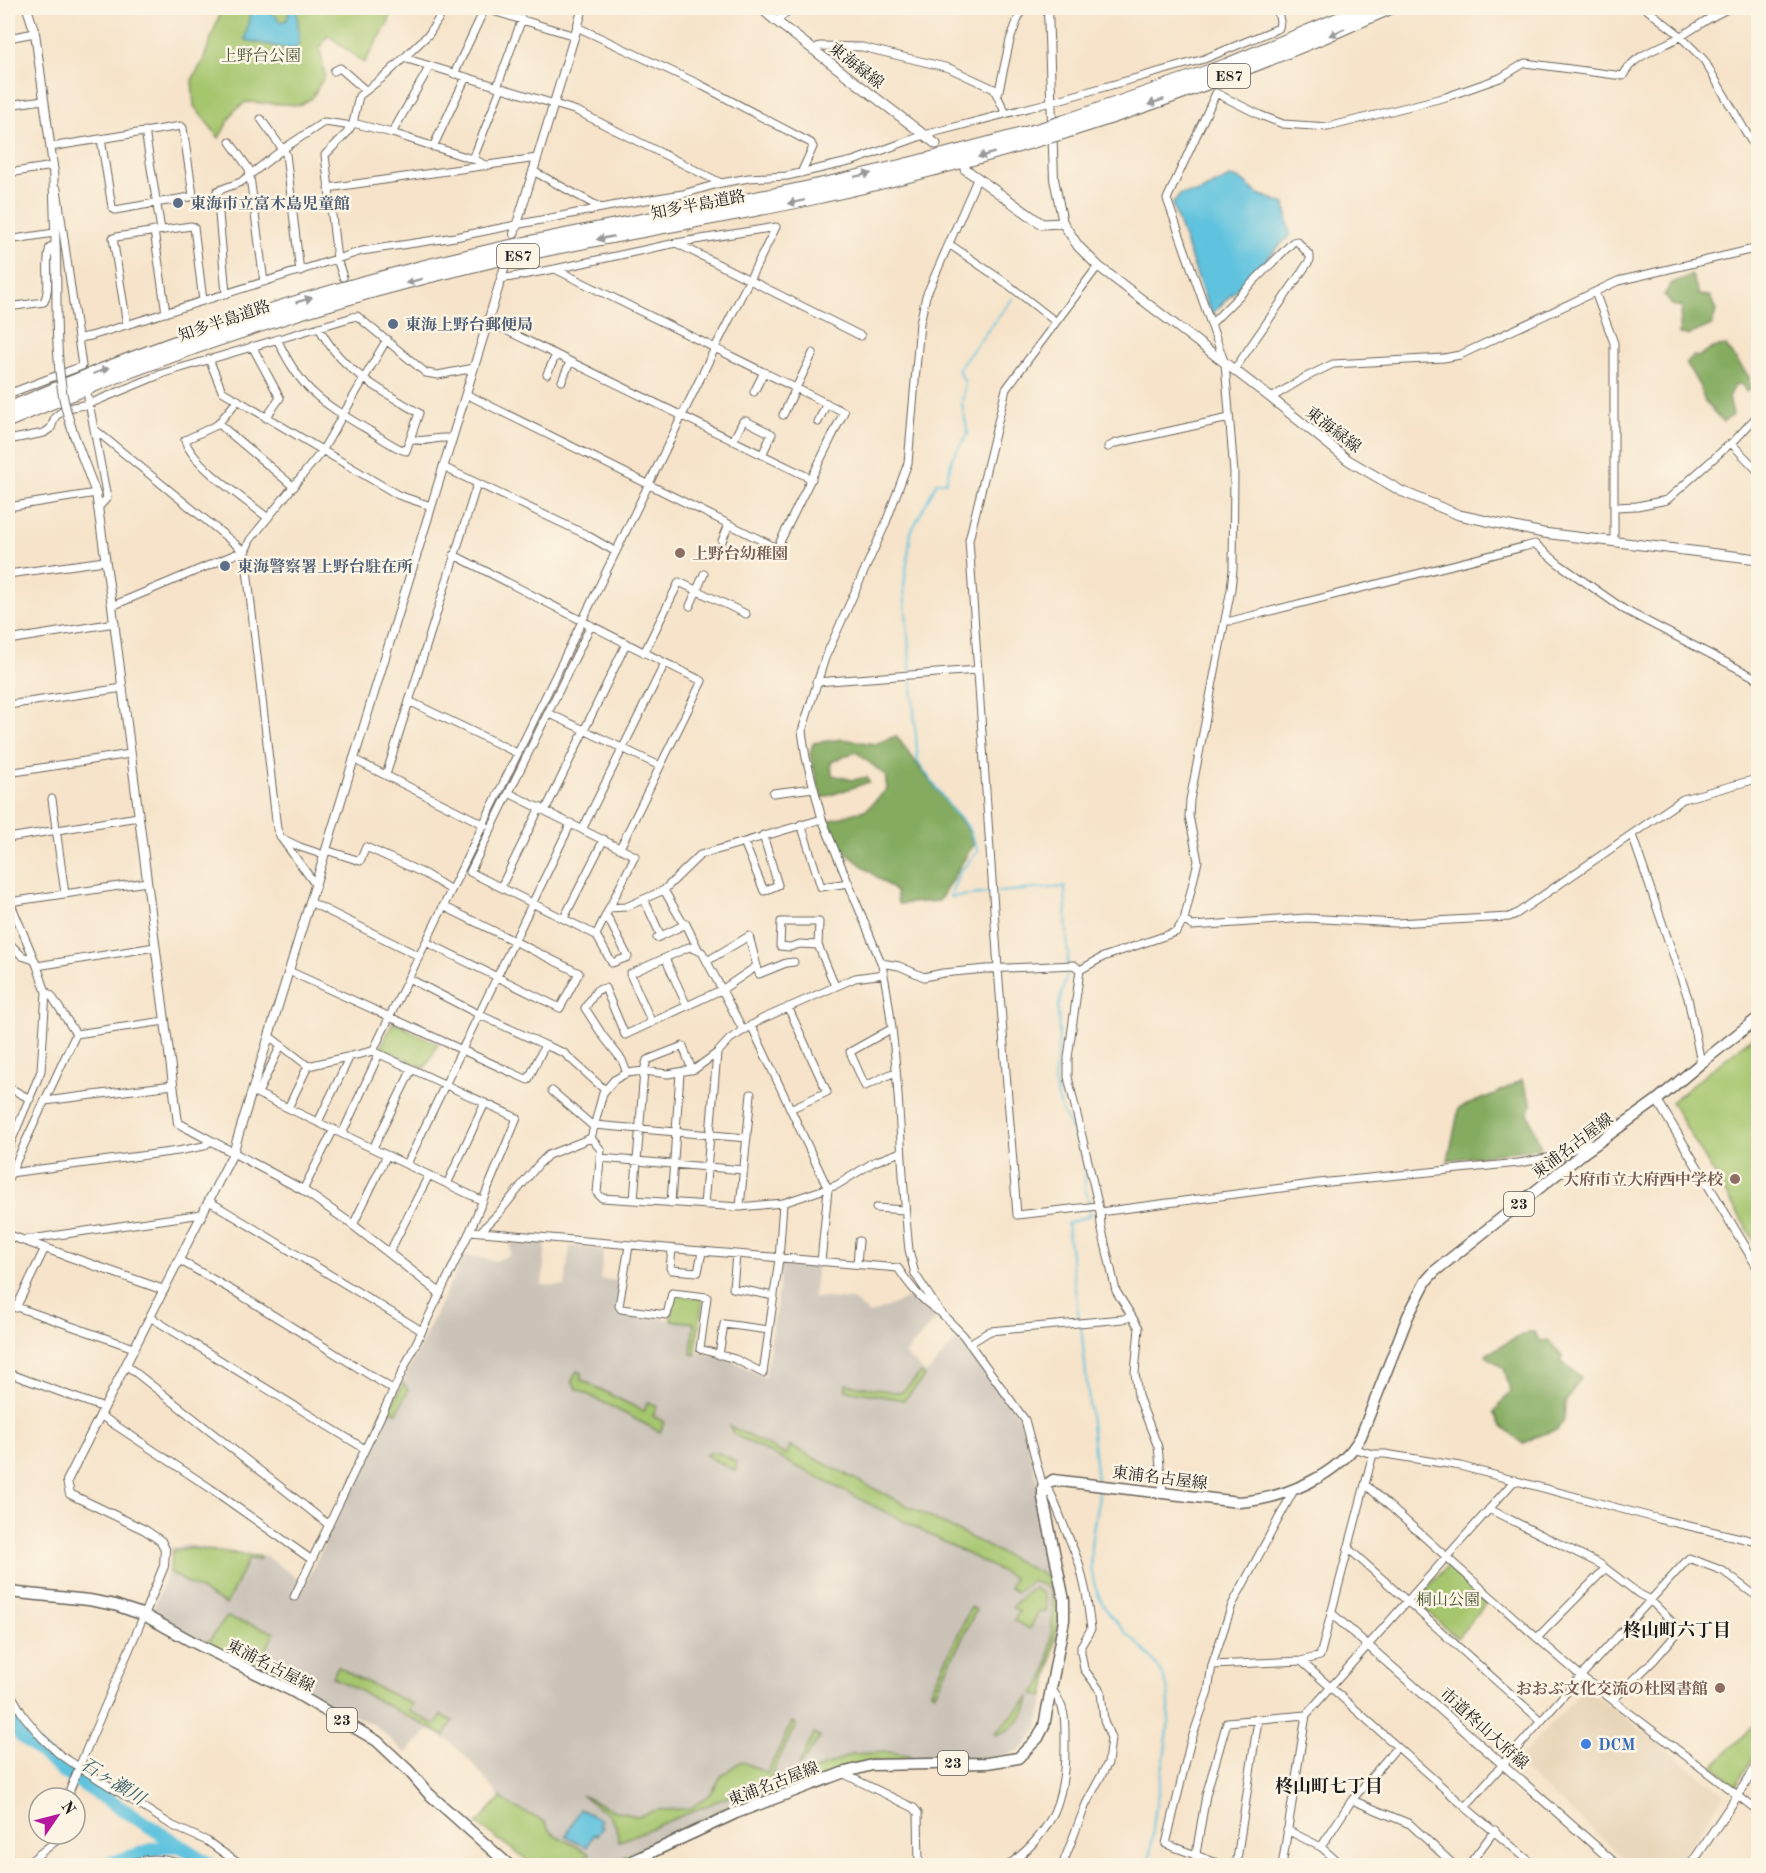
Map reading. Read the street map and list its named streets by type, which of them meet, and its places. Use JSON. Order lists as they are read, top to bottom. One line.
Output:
{"streets":{"highway":["E87","知多半島道路"],"main road":["東海緑線","東浦名古屋線","23"],"street":["市道柊山大府線"]},"districts":["柊山町六丁目","柊山町七丁目"],"water":["石ヶ瀬川"],"parks":["上野台公園","桐山公園"],"places":["東海市立富木島児童館","東海上野台郵便局","上野台幼稚園","東海警察署上野台駐在所","大府市立大府西中学校","おおぶ文化交流の杜図書館","DCM"],"north":"top right"}
